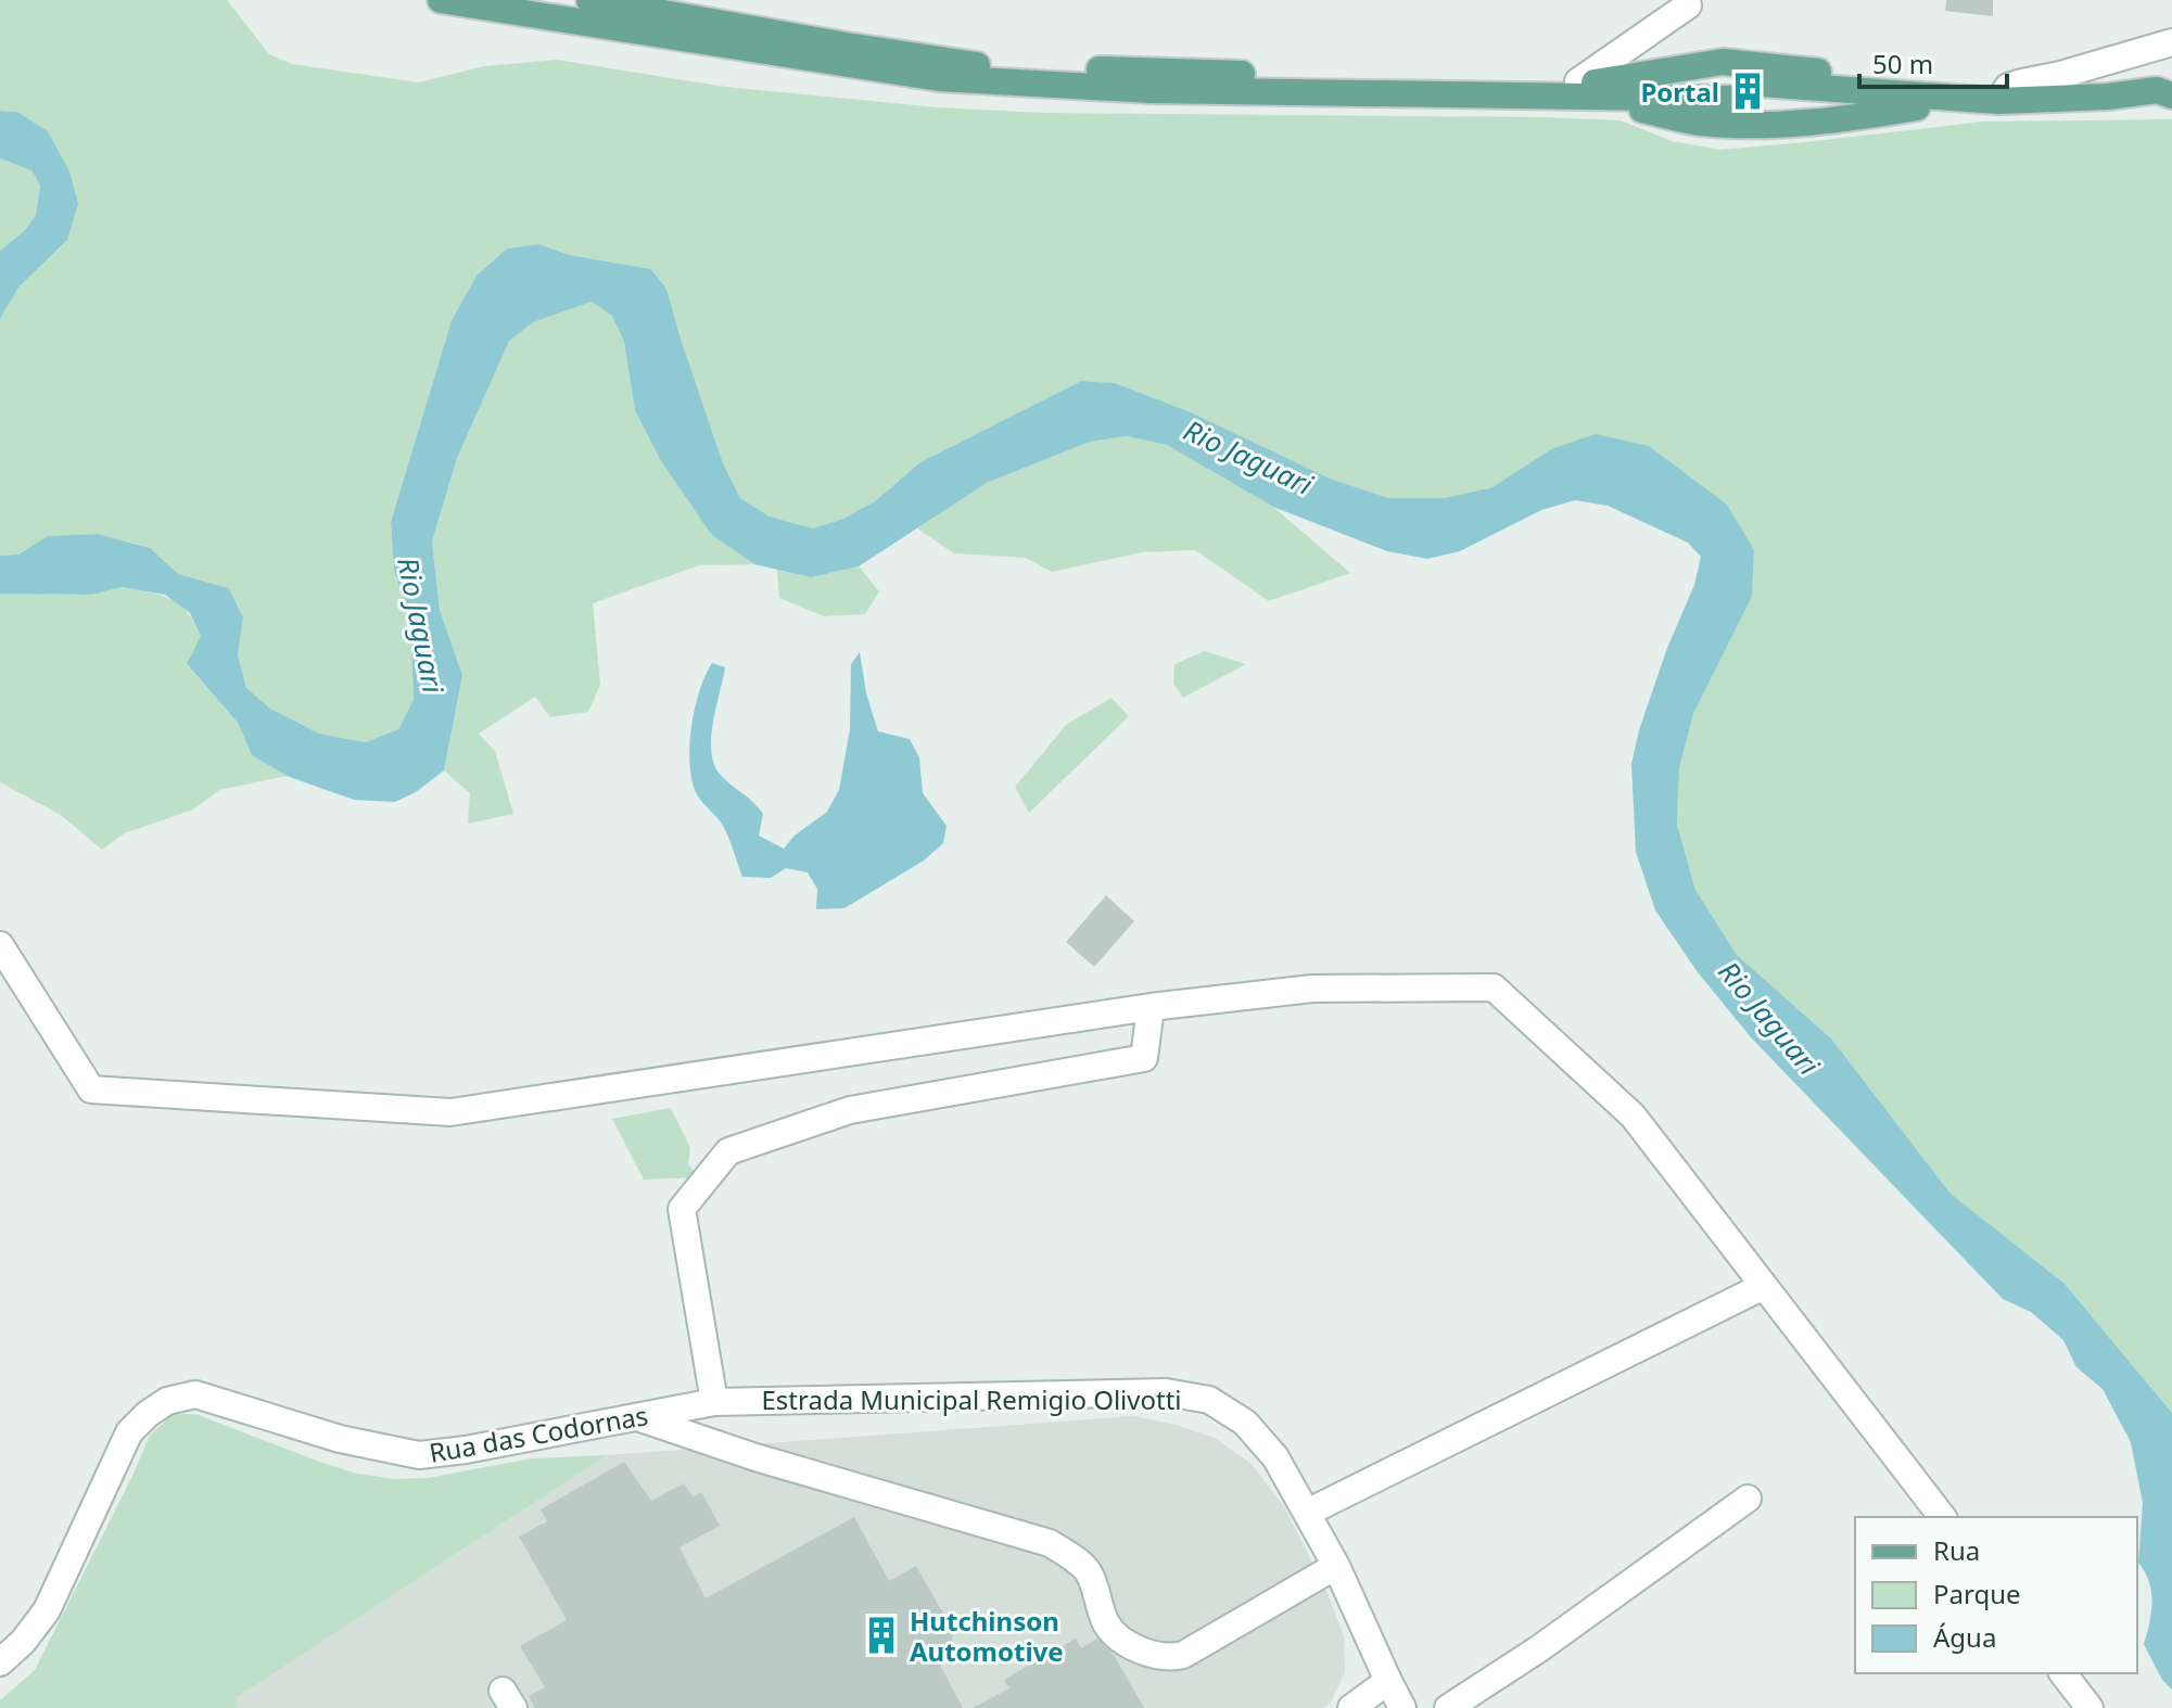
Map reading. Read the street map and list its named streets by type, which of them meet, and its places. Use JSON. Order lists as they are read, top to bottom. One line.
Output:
{"streets":{"street":["Estrada Municipal Remigio Olivotti","Rua das Codornas"]},"crossings":[["Estrada Municipal Remigio Olivotti","Rua das Codornas"]],"water":["Rio Jaguari"],"places":{"building":["Portal","Hutchinson Automotive"]},"legend":["Rua","Parque","Água"],"scale_bar":"50 m"}
